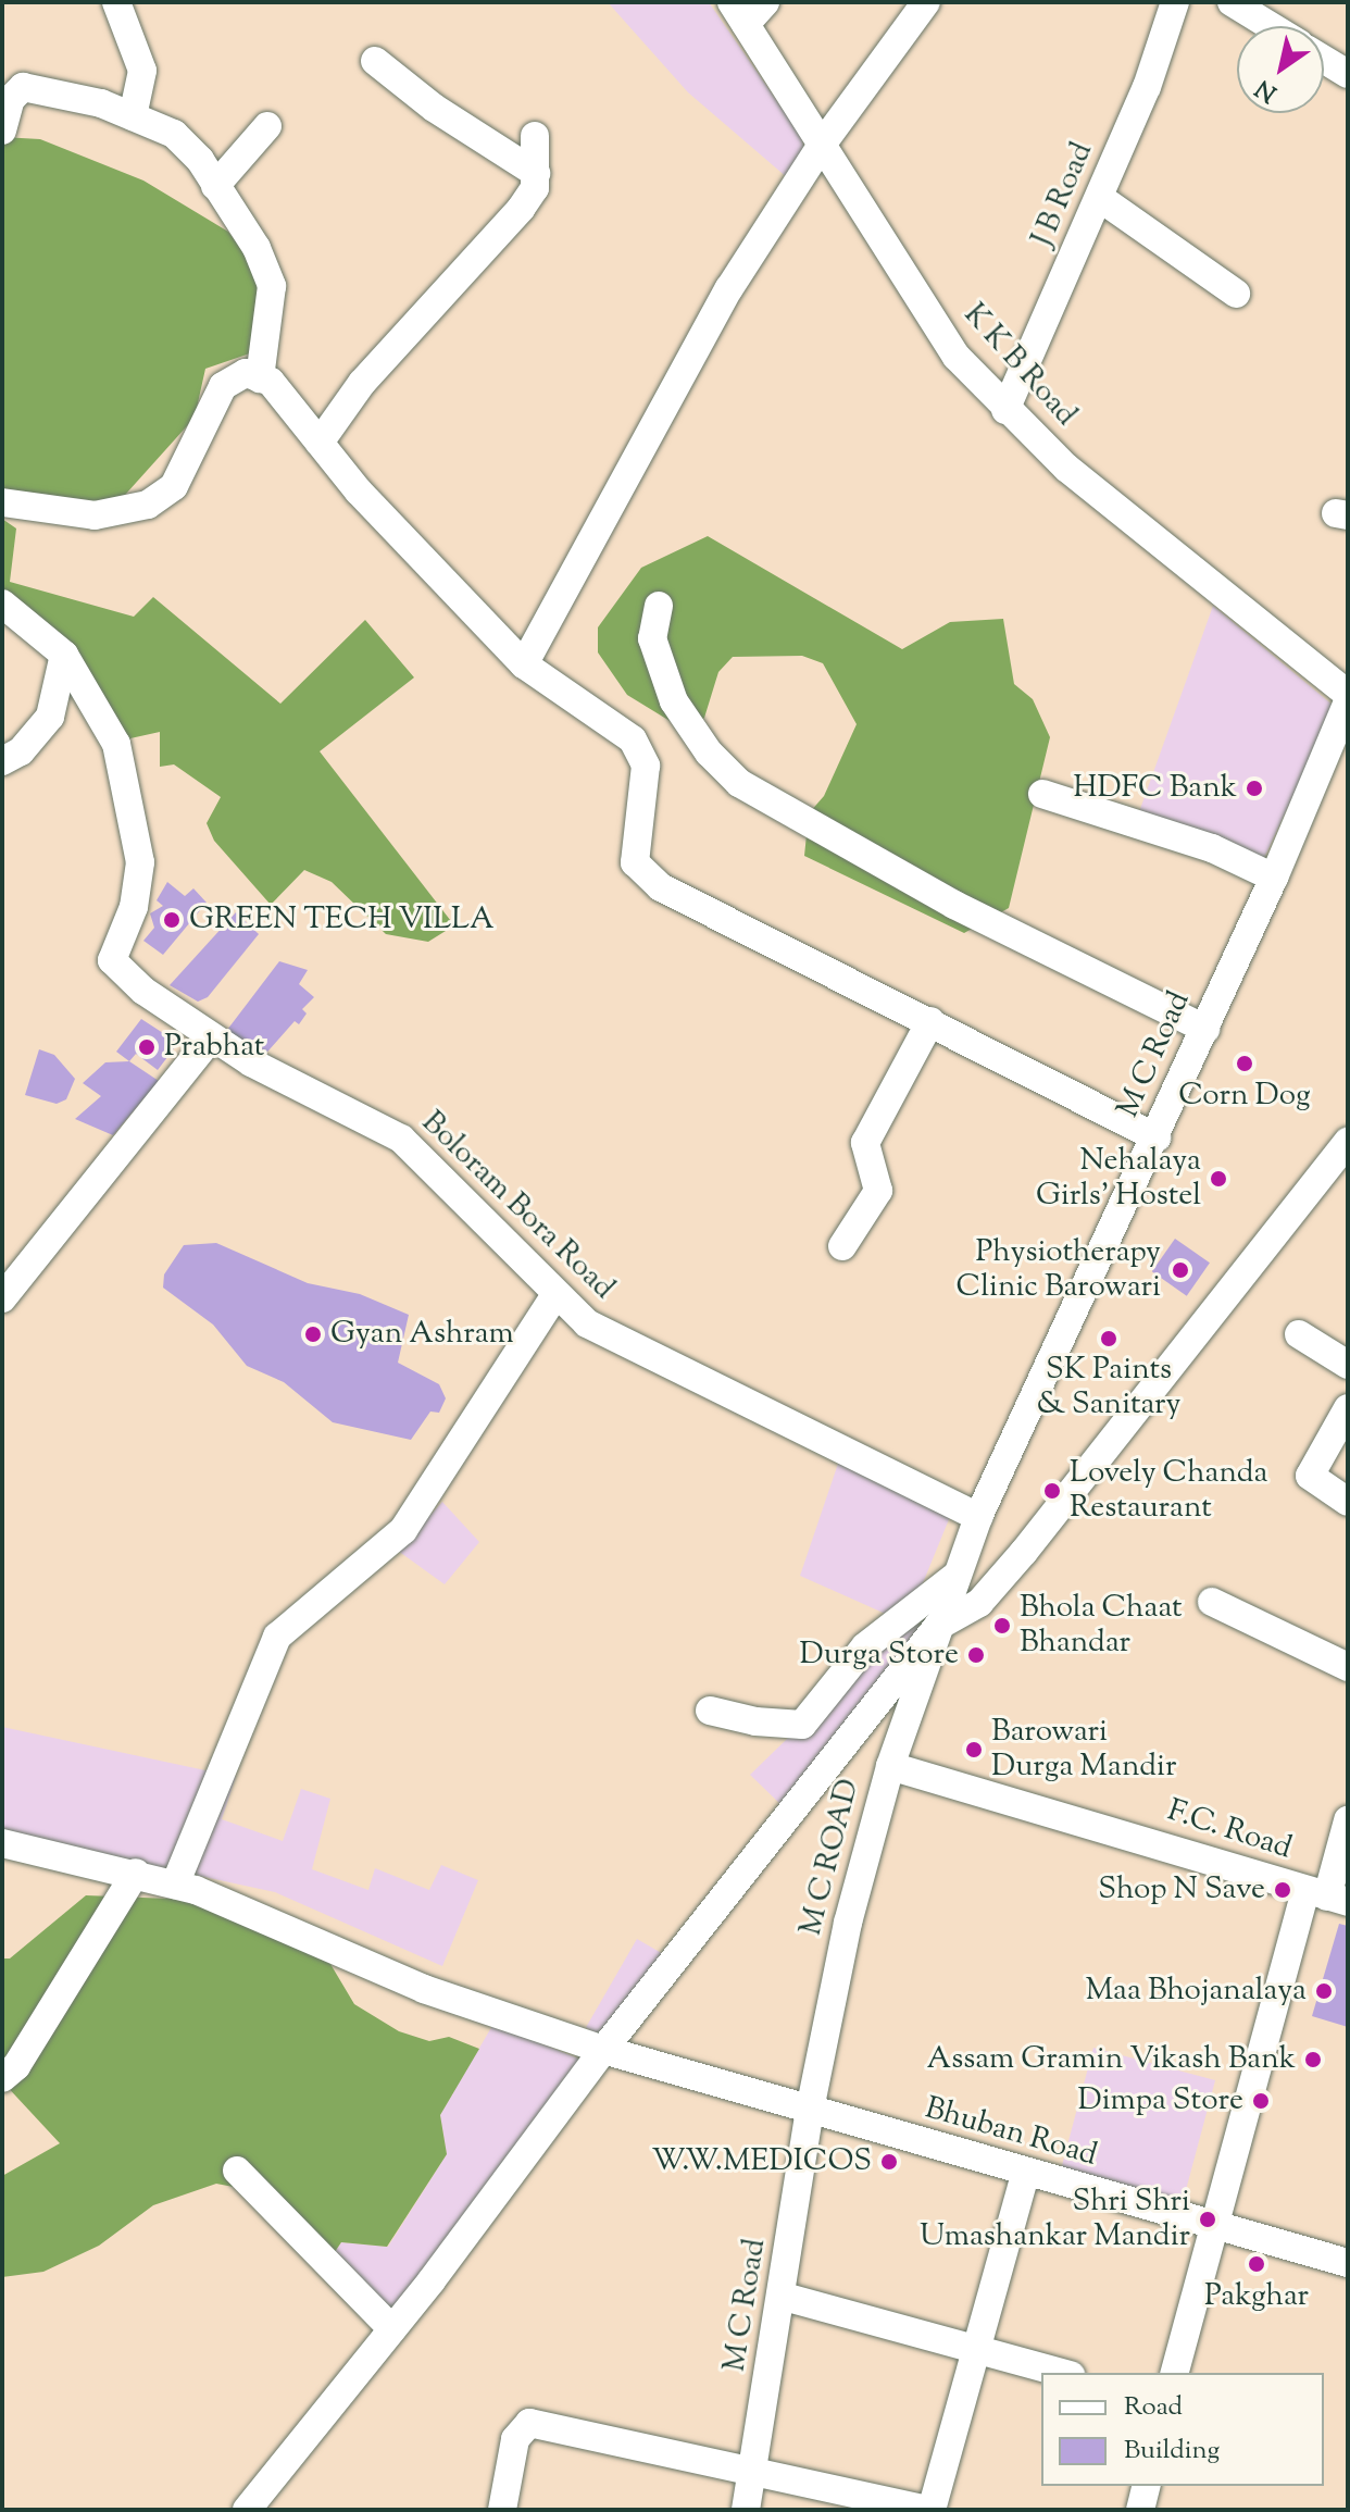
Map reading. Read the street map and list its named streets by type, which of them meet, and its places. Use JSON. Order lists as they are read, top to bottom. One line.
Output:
{"streets":{"street":["J B Road","K K B Road","M C Road","Boloram Bora Road","F.C. Road","M C ROAD","Bhuban Road"]},"crossings":[["J B Road","K K B Road"],["M C Road","Boloram Bora Road"],["M C Road","M C ROAD"],["M C Road","Bhuban Road"],["F.C. Road","M C ROAD"],["M C ROAD","Bhuban Road"]],"places":["HDFC Bank","GREEN TECH VILLA","Prabhat","Corn Dog","Nehalaya Girls' Hostel","Physiotherapy Clinic Barowari","Gyan Ashram","SK Paints & Sanitary","Lovely Chanda Restaurant","Bhola Chaat Bhandar","Durga Store","Barowari Durga Mandir","Shop N Save","Maa Bhojanalaya","Assam Gramin Vikash Bank","Dimpa Store","W.W.MEDICOS","Shri Shri Umashankar Mandir","Pakghar"],"legend":["Road","Building"],"north":"bottom left"}
